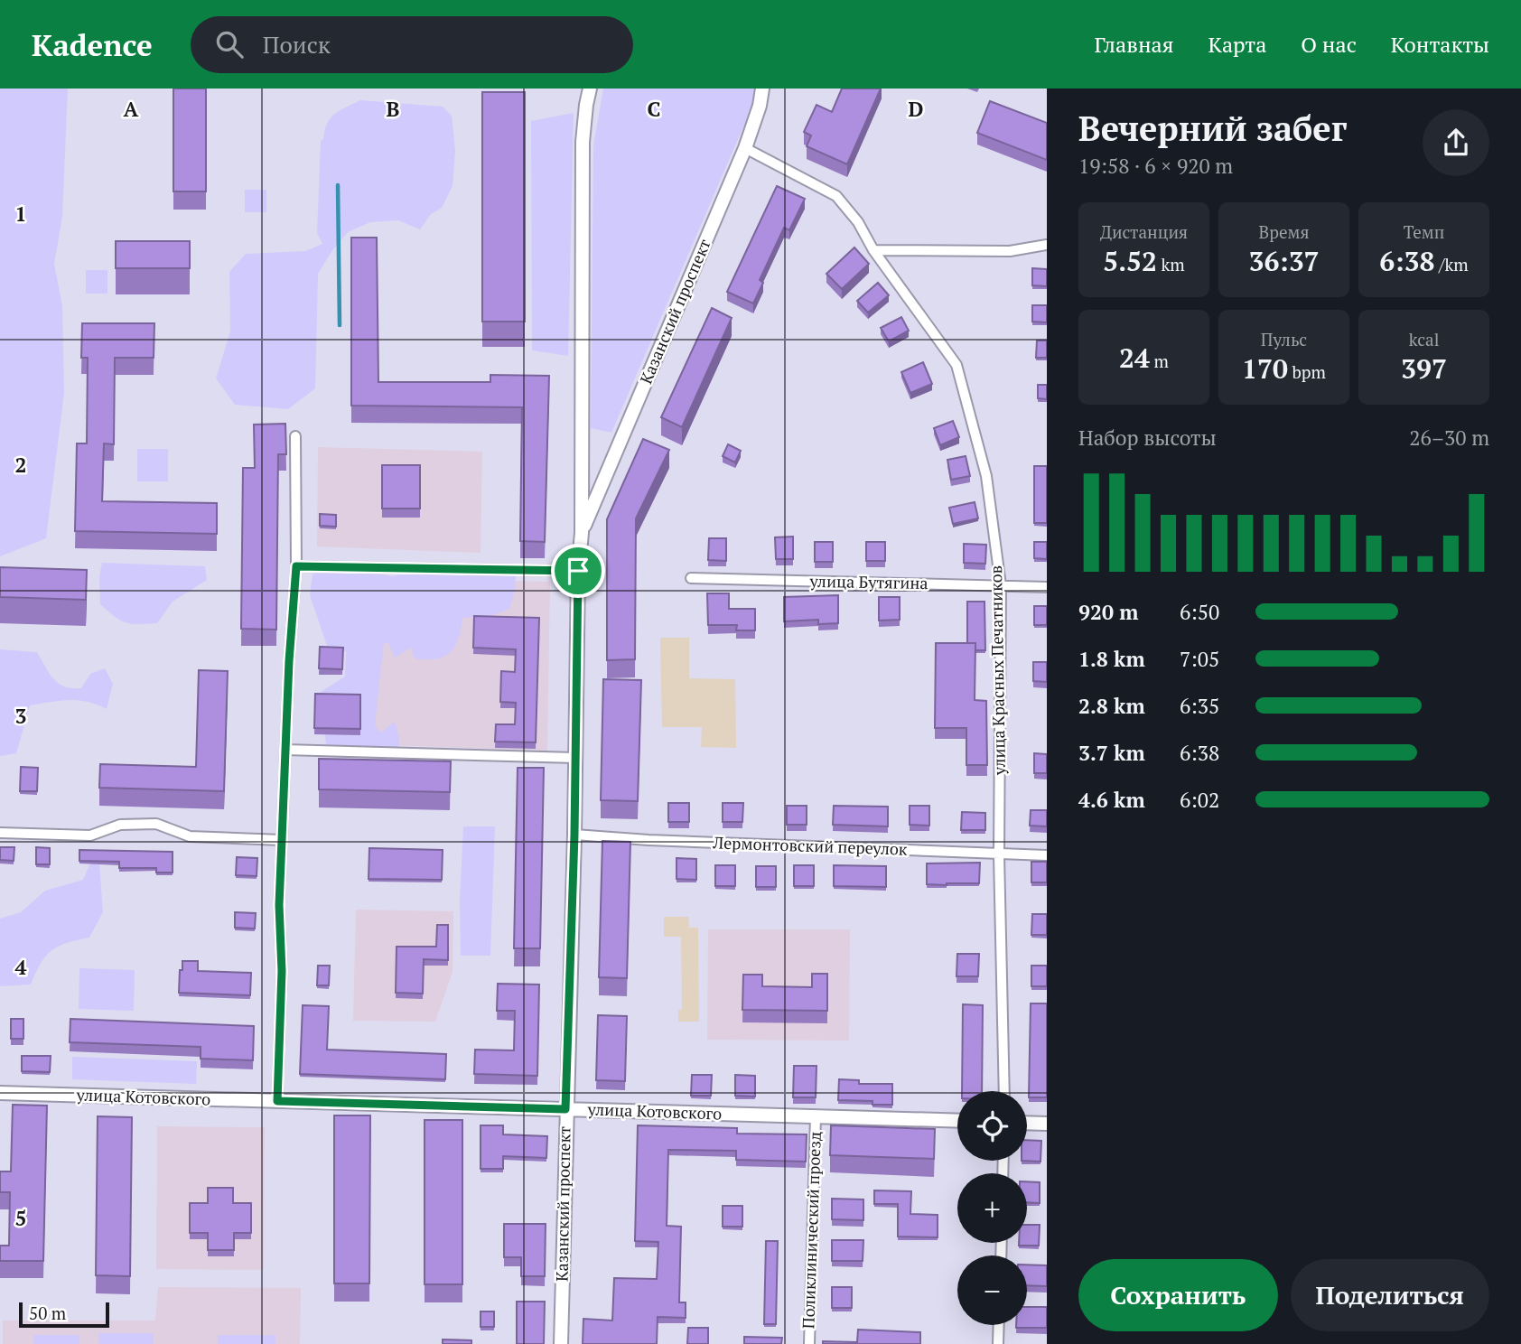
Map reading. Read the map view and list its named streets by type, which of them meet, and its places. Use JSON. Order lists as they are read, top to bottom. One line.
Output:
{"streets":{"street":["Казанский проспект","улица Бутягина","улица Красных Печатников","Лермонтовский переулок","улица Котовского","Поликлинический проезд"]},"crossings":[["Казанский проспект","улица Красных Печатников"],["Казанский проспект","Лермонтовский переулок"],["Казанский проспект","улица Котовского"],["улица Бутягина","улица Красных Печатников"],["улица Красных Печатников","Лермонтовский переулок"],["улица Котовского","Поликлинический проезд"]],"scale_bar":"50 m","page":{"header":"Kadence","search":"Поиск","nav":["Главная","Карта","О нас","Контакты"],"heading":["Вечерний забег","19:58 · 6 × 920 m"],"stats":[["Дистанция","5.52 km"],["Время","36:37"],["Темп","6:38 /km"],["24 m"],["Пульс","170 bpm"],["kcal","397"]],"chart":["Набор высоты","26–30 m"],"list":[{"name":"920 m","note":"6:50"},{"name":"1.8 km","note":"7:05"},{"name":"2.8 km","note":"6:35"},{"name":"3.7 km","note":"6:38"},{"name":"4.6 km","note":"6:02"}],"map_buttons":["+","−"],"buttons":["Сохранить","Поделиться"],"scale":"50 m"},"grid":{"columns":["A","B","C","D"],"rows":["1","2","3","4","5"]}}
